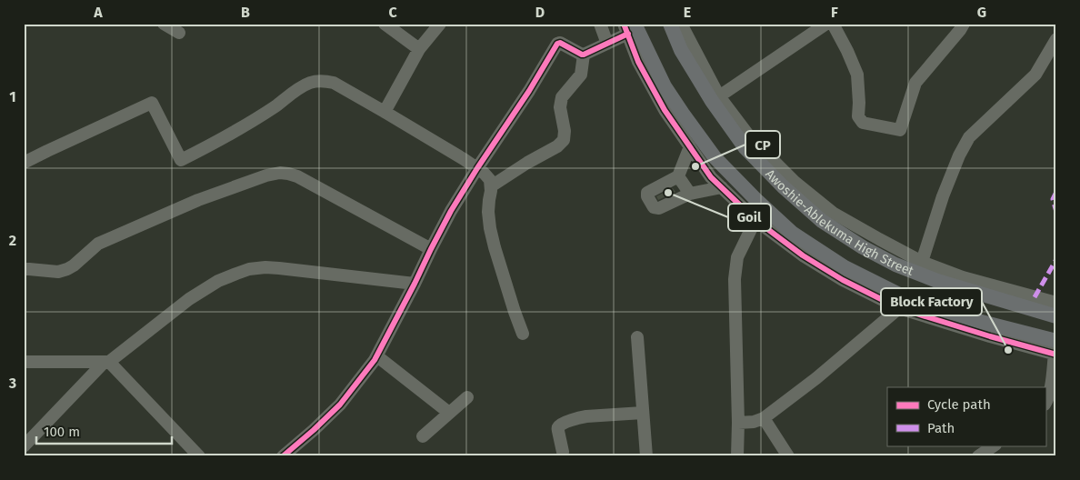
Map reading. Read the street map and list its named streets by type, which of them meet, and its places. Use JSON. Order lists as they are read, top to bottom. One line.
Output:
{"streets":{"main road":["Awoshie-Ablekuma High Street"]},"places":["CP","Goil","Block Factory"],"legend":["Cycle path","Path"],"scale_bar":"100 m","grid":{"columns":["A","B","C","D","E","F","G"],"rows":["1","2","3"]}}
